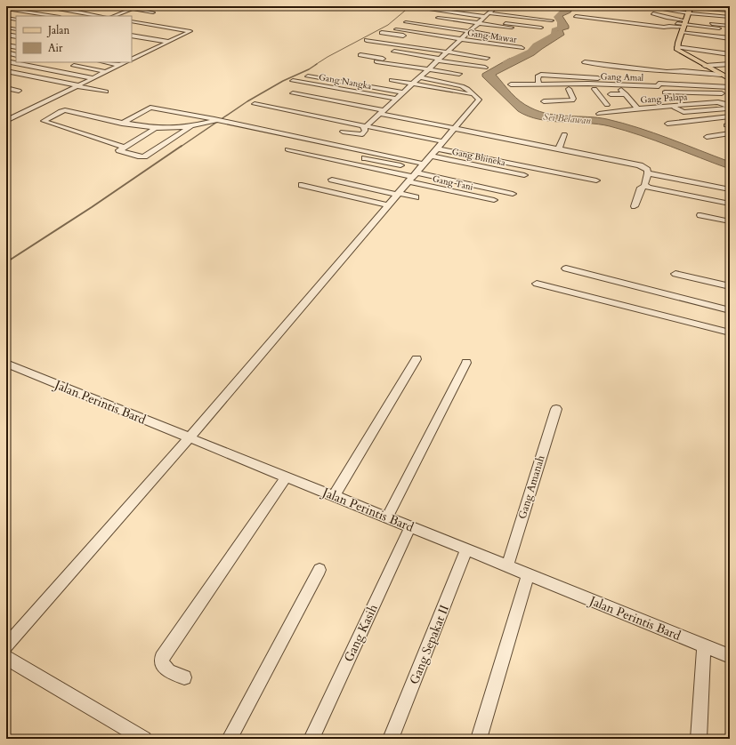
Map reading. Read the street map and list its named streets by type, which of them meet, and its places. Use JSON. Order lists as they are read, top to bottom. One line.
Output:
{"streets":{"street":["Gang Mawar","Gang Amal","Gang Nangka","Gang Palapa","Gang Bhineka","Gang Tani","Jalan Perintis Bard","Gang Amanah","Gang Kasih","Gang Sepakat II"]},"crossings":[["Jalan Perintis Bard","Gang Amanah"],["Jalan Perintis Bard","Gang Kasih"],["Jalan Perintis Bard","Gang Sepakat II"]],"water":["Sei Belawan"],"legend":["Jalan","Air"]}
